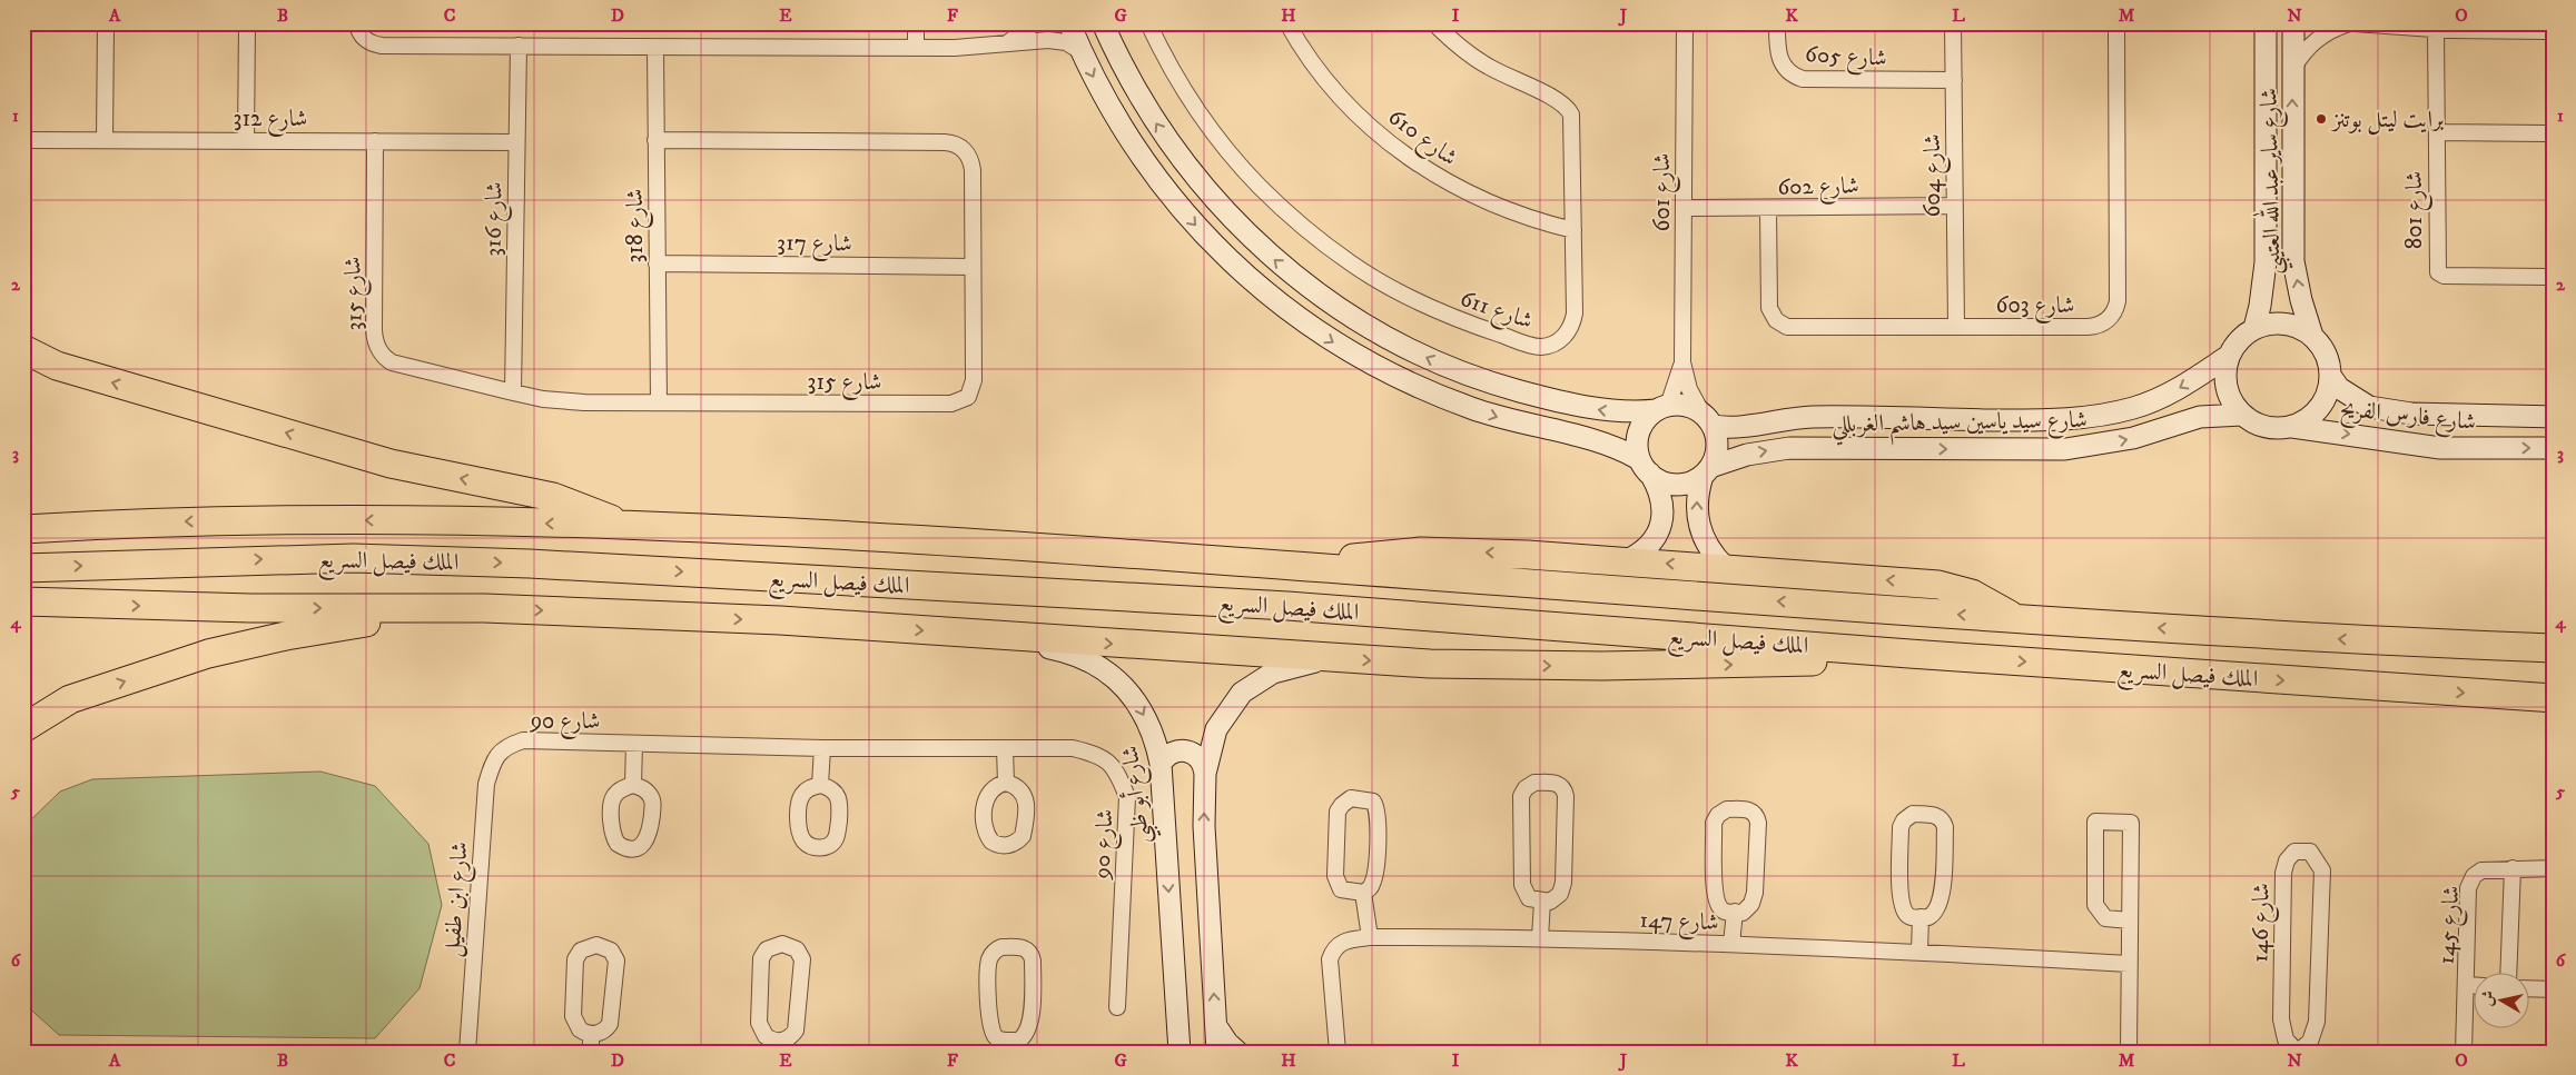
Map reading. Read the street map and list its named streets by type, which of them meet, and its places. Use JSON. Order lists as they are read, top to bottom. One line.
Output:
{"streets":{"highway":["الملك فيصل السريع"],"street":["شارع 605","شارع 312","شارع 610","شارع 604","شارع ساير عبد الله العتيبي","شارع 602","شارع 601","شارع 801","شارع 316","شارع 318","شارع 317","شارع 315","شارع 603","شارع 611","شارع فارس الفريح","شارع سيد ياسين سيد هاشم الغربللي","شارع 90","شارع أبو ظبي","شارع ابن طفيل","شارع 147","شارع 146","شارع 145"]},"crossings":[["شارع 605","شارع 604"],["شارع 312","شارع 316"],["شارع 312","شارع 315"],["شارع 610","شارع 611"],["شارع 604","شارع 602"],["شارع 604","شارع 603"],["شارع ساير عبد الله العتيبي","شارع فارس الفريح"],["شارع ساير عبد الله العتيبي","شارع سيد ياسين سيد هاشم الغربللي"],["شارع 602","شارع 601"],["شارع 602","شارع 603"],["شارع 601","شارع سيد ياسين سيد هاشم الغربللي"],["شارع 316","شارع 315"],["شارع 318","شارع 317"],["شارع 318","شارع 315"],["شارع 317","شارع 315"],["شارع فارس الفريح","شارع سيد ياسين سيد هاشم الغربللي"],["شارع 90","شارع ابن طفيل"]],"one_way":["شارع أبو ظبي"],"places":["برايت ليتل بوتنز"],"north":"left","grid":{"columns":["A","B","C","D","E","F","G","H","I","J","K","L","M","N","O"],"rows":["1","2","3","4","5","6"]}}
